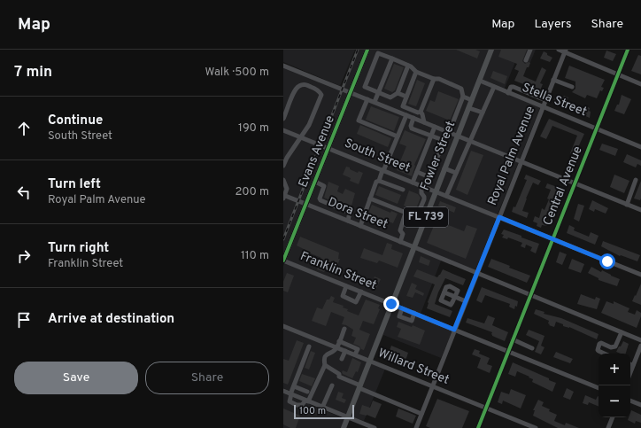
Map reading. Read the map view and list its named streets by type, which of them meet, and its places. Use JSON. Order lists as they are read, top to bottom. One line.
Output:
{"streets":{"main road":["Evans Avenue","Fowler Street","FL 739"],"street":["Stella Street","South Street","Royal Palm Avenue","Central Avenue","Dora Street","Franklin Street","Willard Street"]},"crossings":[["Stella Street","Fowler Street"],["Stella Street","Royal Palm Avenue"],["Stella Street","Central Avenue"],["Evans Avenue","South Street"],["Evans Avenue","Dora Street"],["Evans Avenue","Franklin Street"],["South Street","Fowler Street"],["South Street","Royal Palm Avenue"],["South Street","Central Avenue"],["Fowler Street","Dora Street"],["Fowler Street","Franklin Street"],["Fowler Street","Willard Street"],["Royal Palm Avenue","Dora Street"],["Royal Palm Avenue","Franklin Street"],["Royal Palm Avenue","Willard Street"],["Central Avenue","Dora Street"],["Central Avenue","Franklin Street"],["Central Avenue","Willard Street"]],"scale_bar":"100 m","page":{"header":"Map","nav":["Map","Layers","Share"],"heading":["7 min","Walk · 500 m"],"list":[["Continue","South Street","190 m"],["Turn left","Royal Palm Avenue","200 m"],["Turn right","Franklin Street","110 m"],"Arrive at destination"],"buttons":["Save","Share"],"map_buttons":["+","−"],"scale":"100 m"}}
